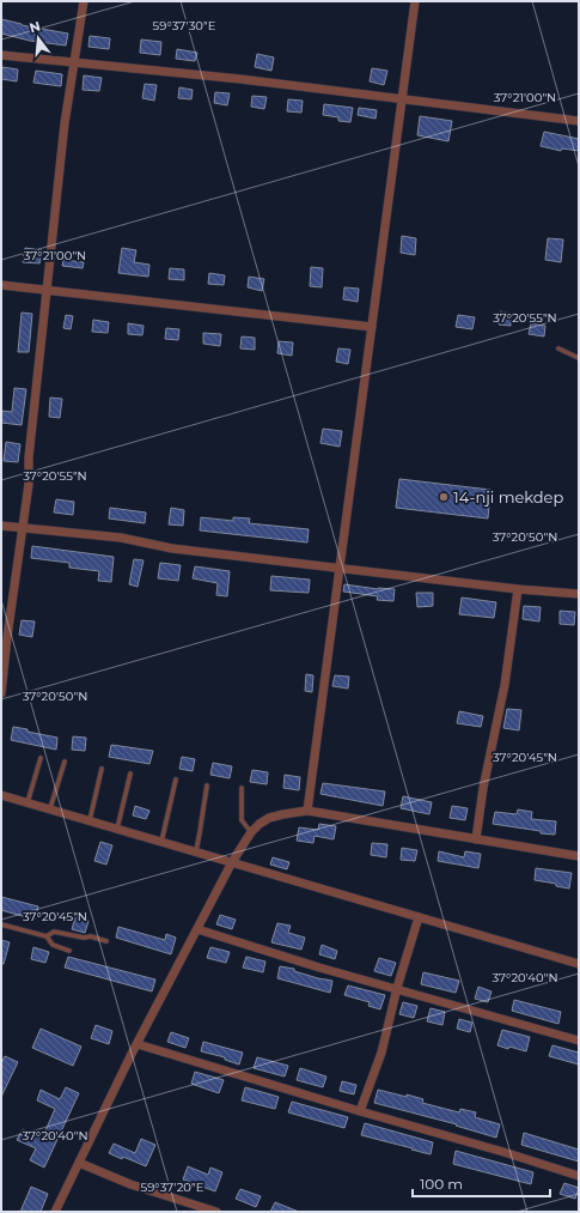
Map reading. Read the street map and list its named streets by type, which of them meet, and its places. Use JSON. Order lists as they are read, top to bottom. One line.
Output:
{"places":["14-nji mekdep"],"scale_bar":"100 m","north":"top","coordinates":["59°37'30\"E","37°21'00\"N","37°20'55\"N","37°20'50\"N","37°20'45\"N","37°20'40\"N","59°37'20\"E"]}
